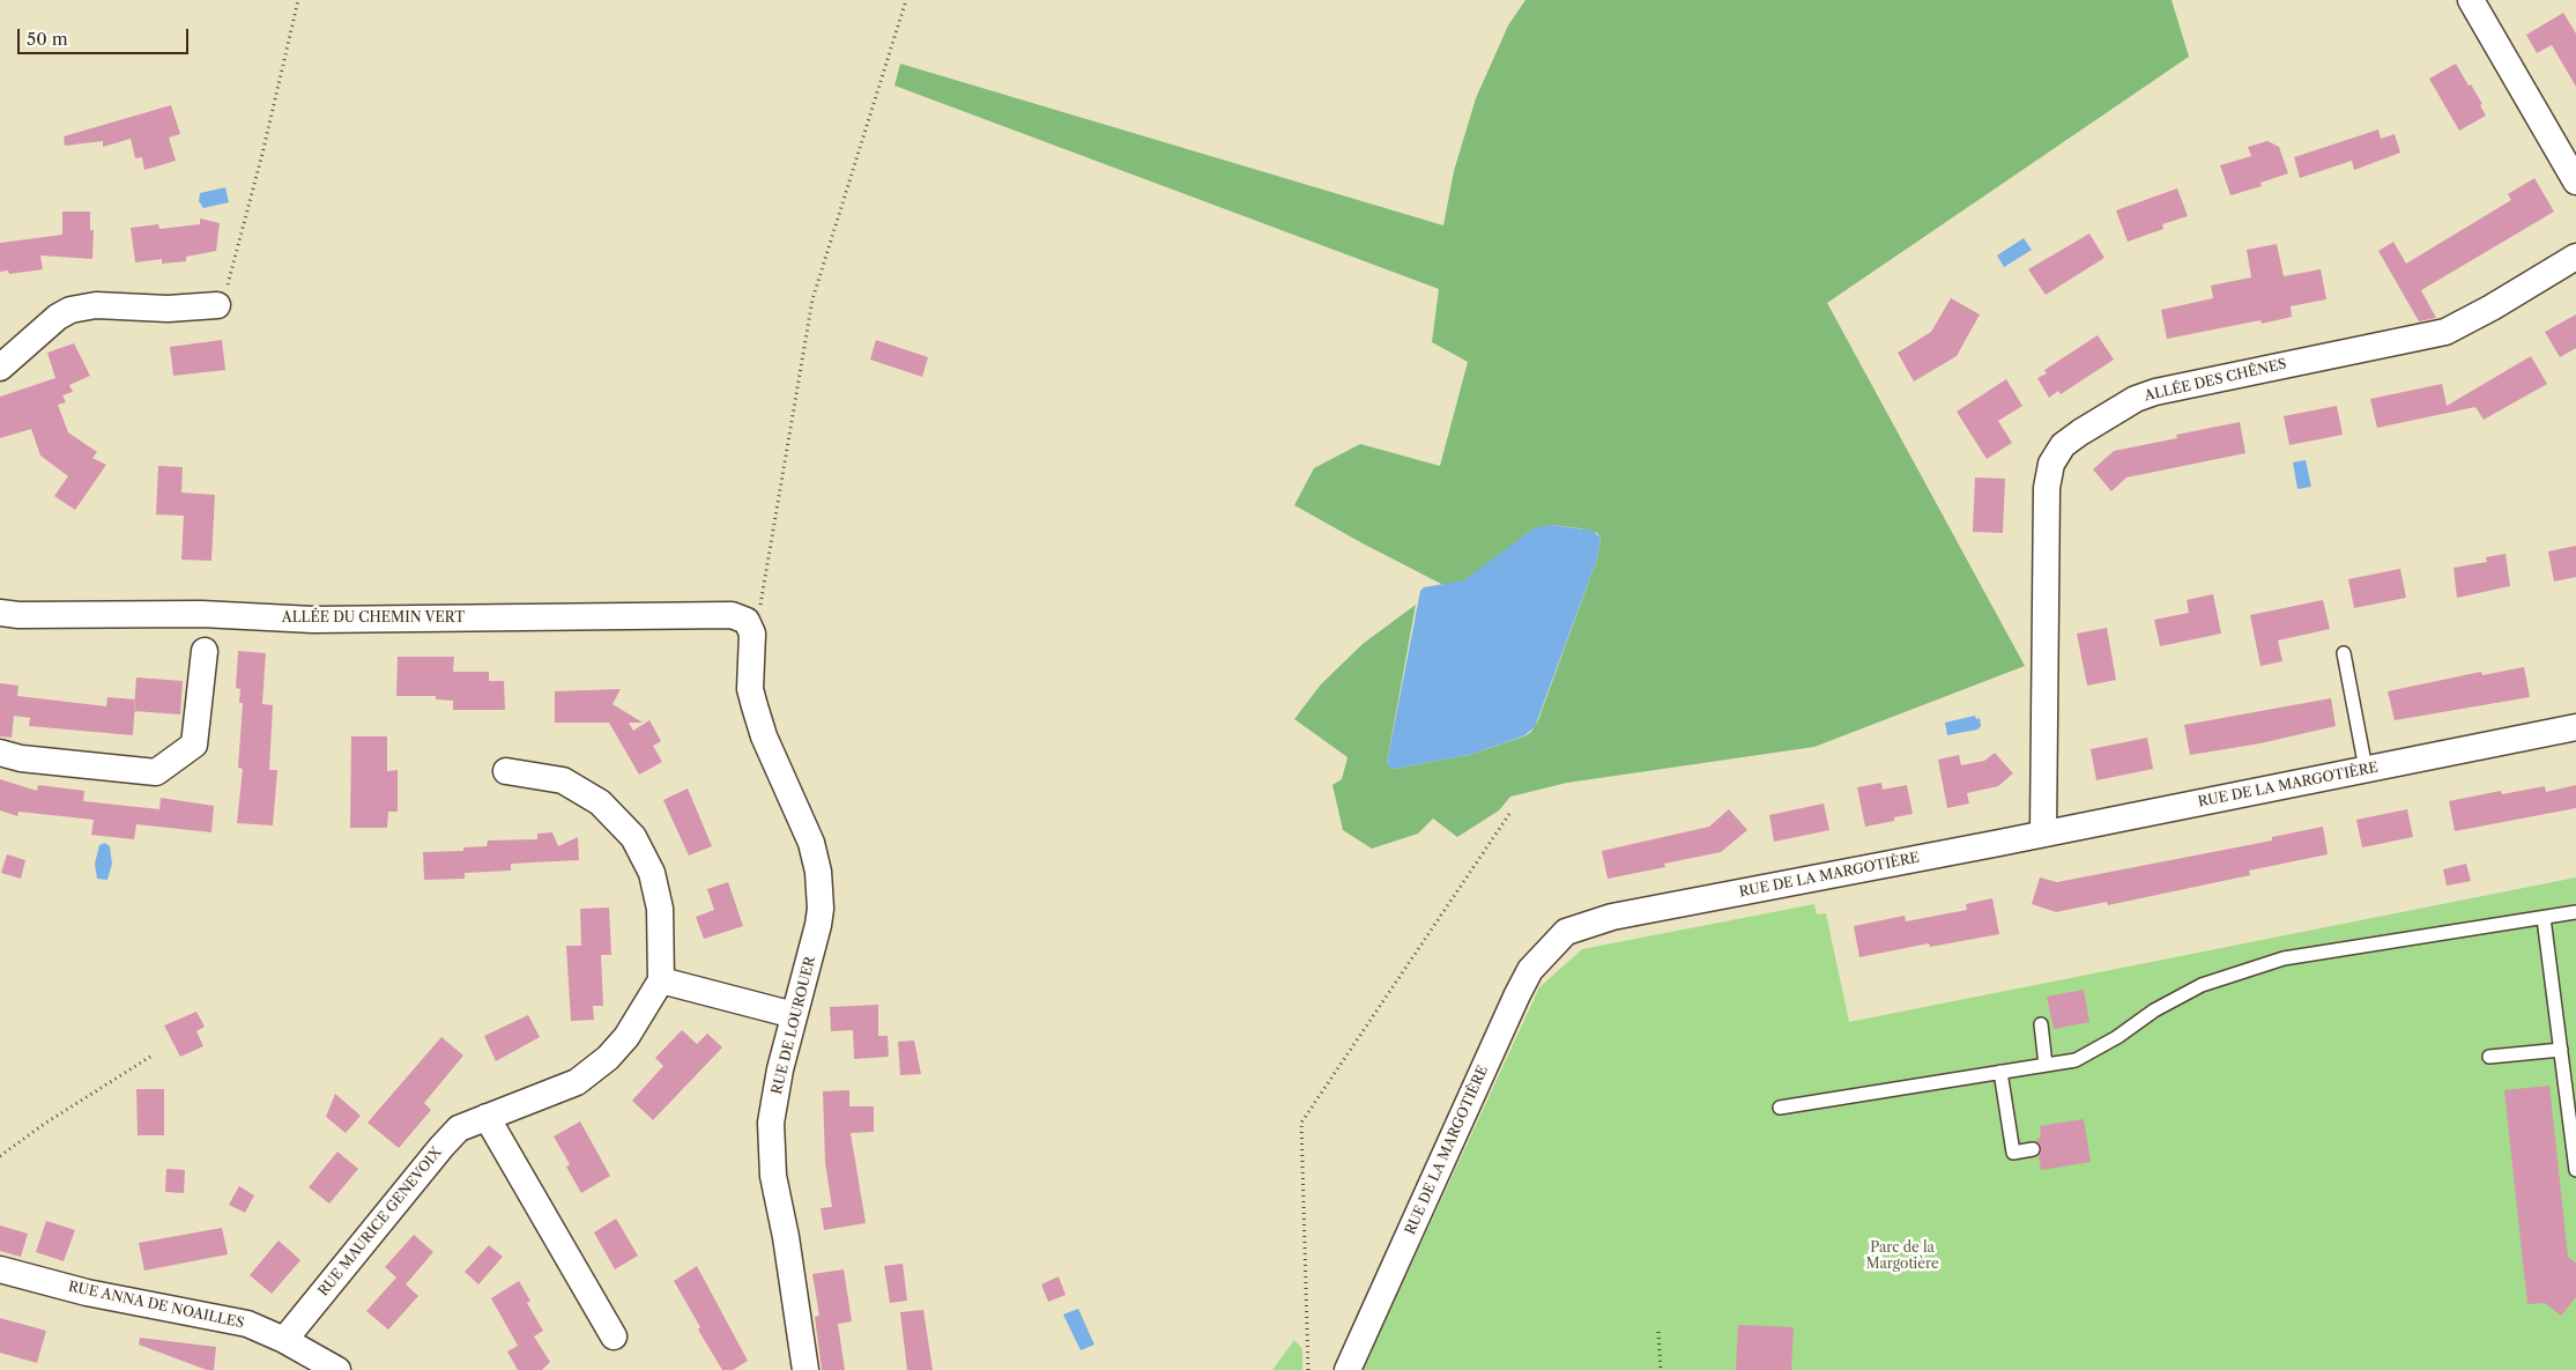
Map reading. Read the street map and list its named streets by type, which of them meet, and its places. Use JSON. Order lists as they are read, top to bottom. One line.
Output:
{"streets":{"street":["ALLÉE DES CHÊNES","ALLÉE DU CHEMIN VERT","RUE DE LA MARGOTIÈRE","RUE DE LOUROUER","RUE MAURICE GENEVOIX","RUE ANNA DE NOAILLES"]},"crossings":[["ALLÉE DES CHÊNES","RUE DE LA MARGOTIÈRE"],["ALLÉE DU CHEMIN VERT","RUE DE LOUROUER"],["RUE MAURICE GENEVOIX","RUE ANNA DE NOAILLES"]],"parks":["Parc de la Margotière"],"scale_bar":"50 m"}
